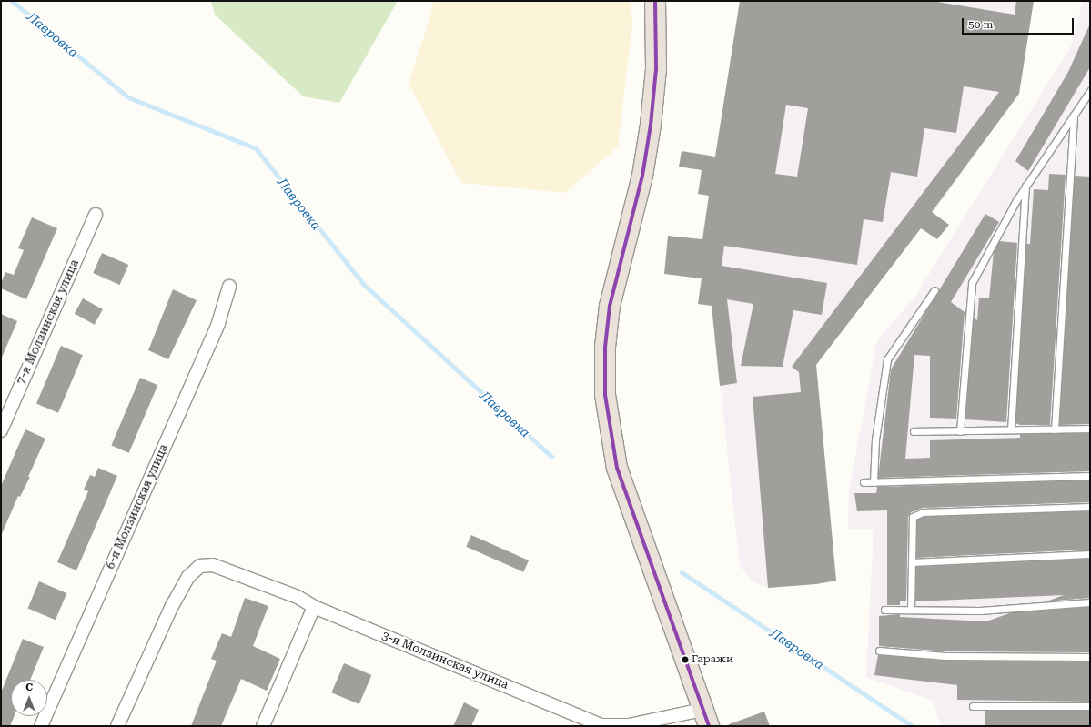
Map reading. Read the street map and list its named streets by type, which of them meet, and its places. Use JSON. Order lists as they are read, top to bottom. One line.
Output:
{"streets":{"street":["7-я Молзинская улица","6-я Молзинская улица","3-я Молзинская улица"]},"water":["Лавровка"],"places":["Гаражи"],"scale_bar":"50 m","north":"top"}
